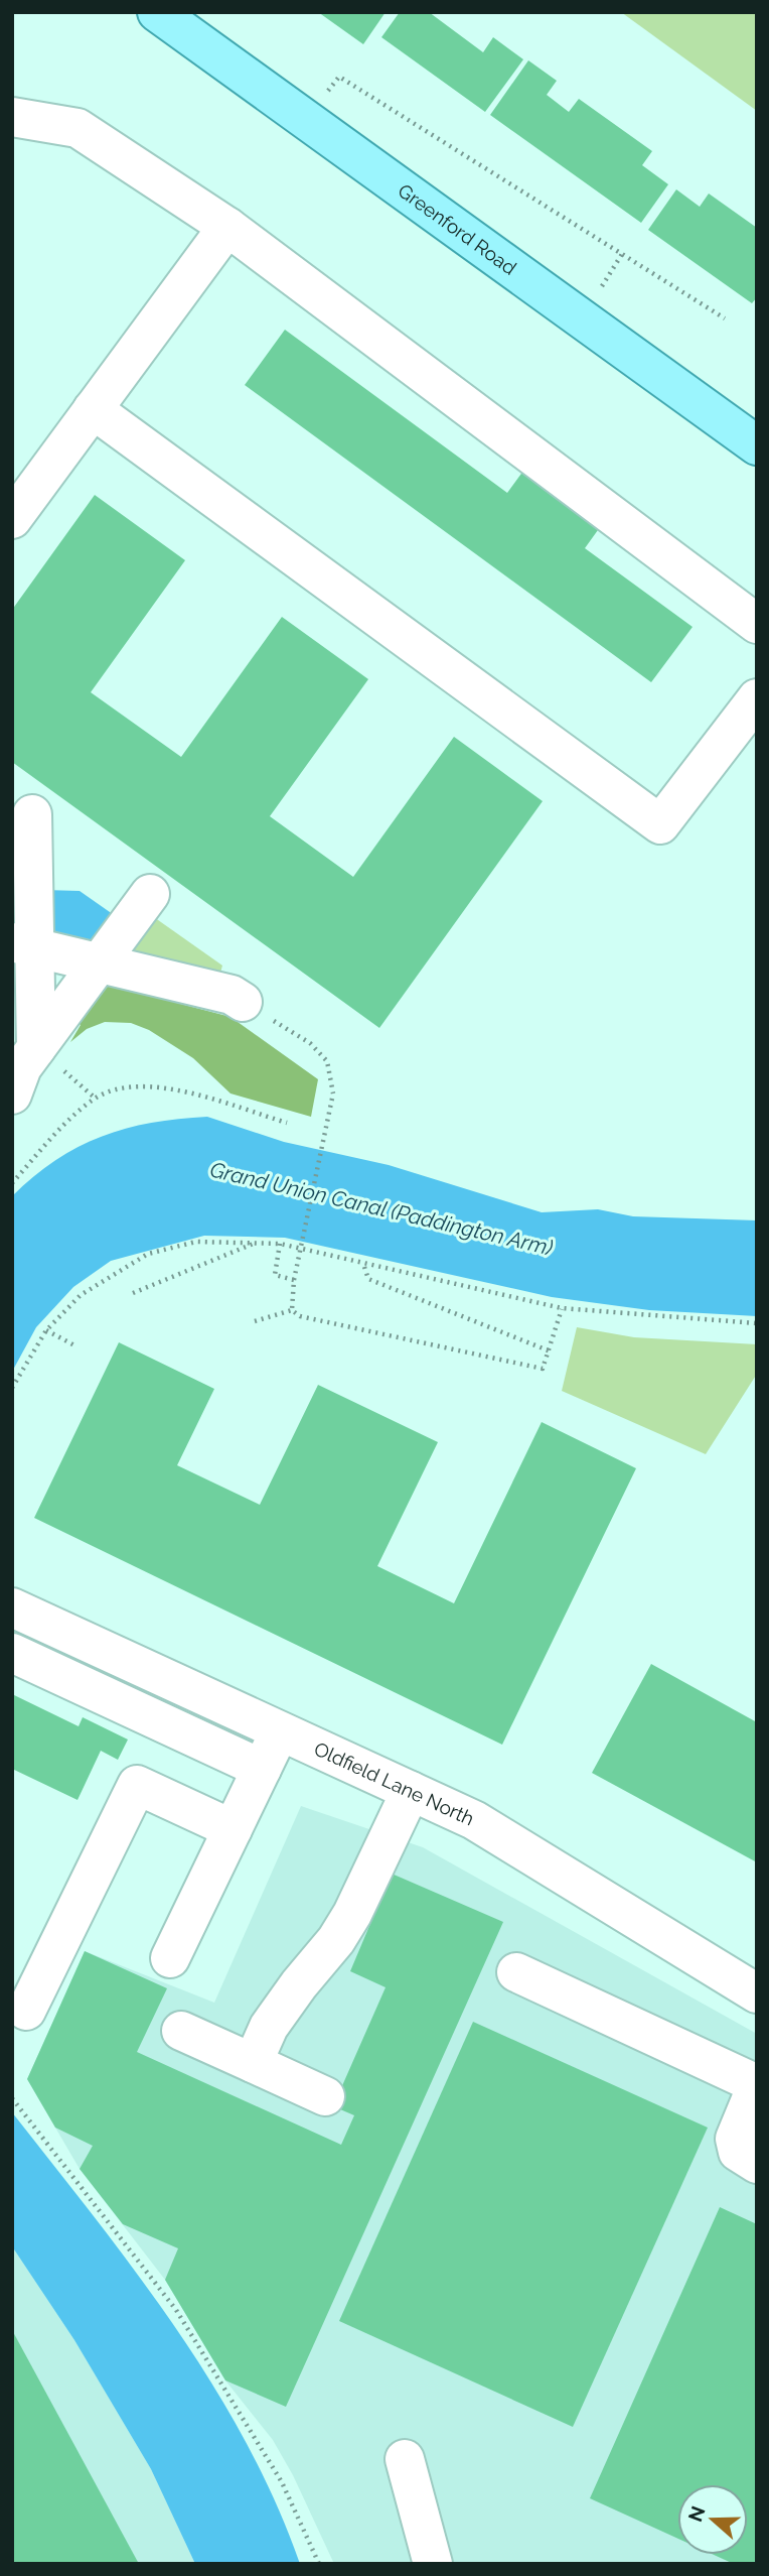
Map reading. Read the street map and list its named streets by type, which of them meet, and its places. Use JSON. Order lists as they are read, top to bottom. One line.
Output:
{"streets":{"main road":["Greenford Road"],"street":["Oldfield Lane North"]},"water":["Grand Union Canal (Paddington Arm)"],"north":"left"}
